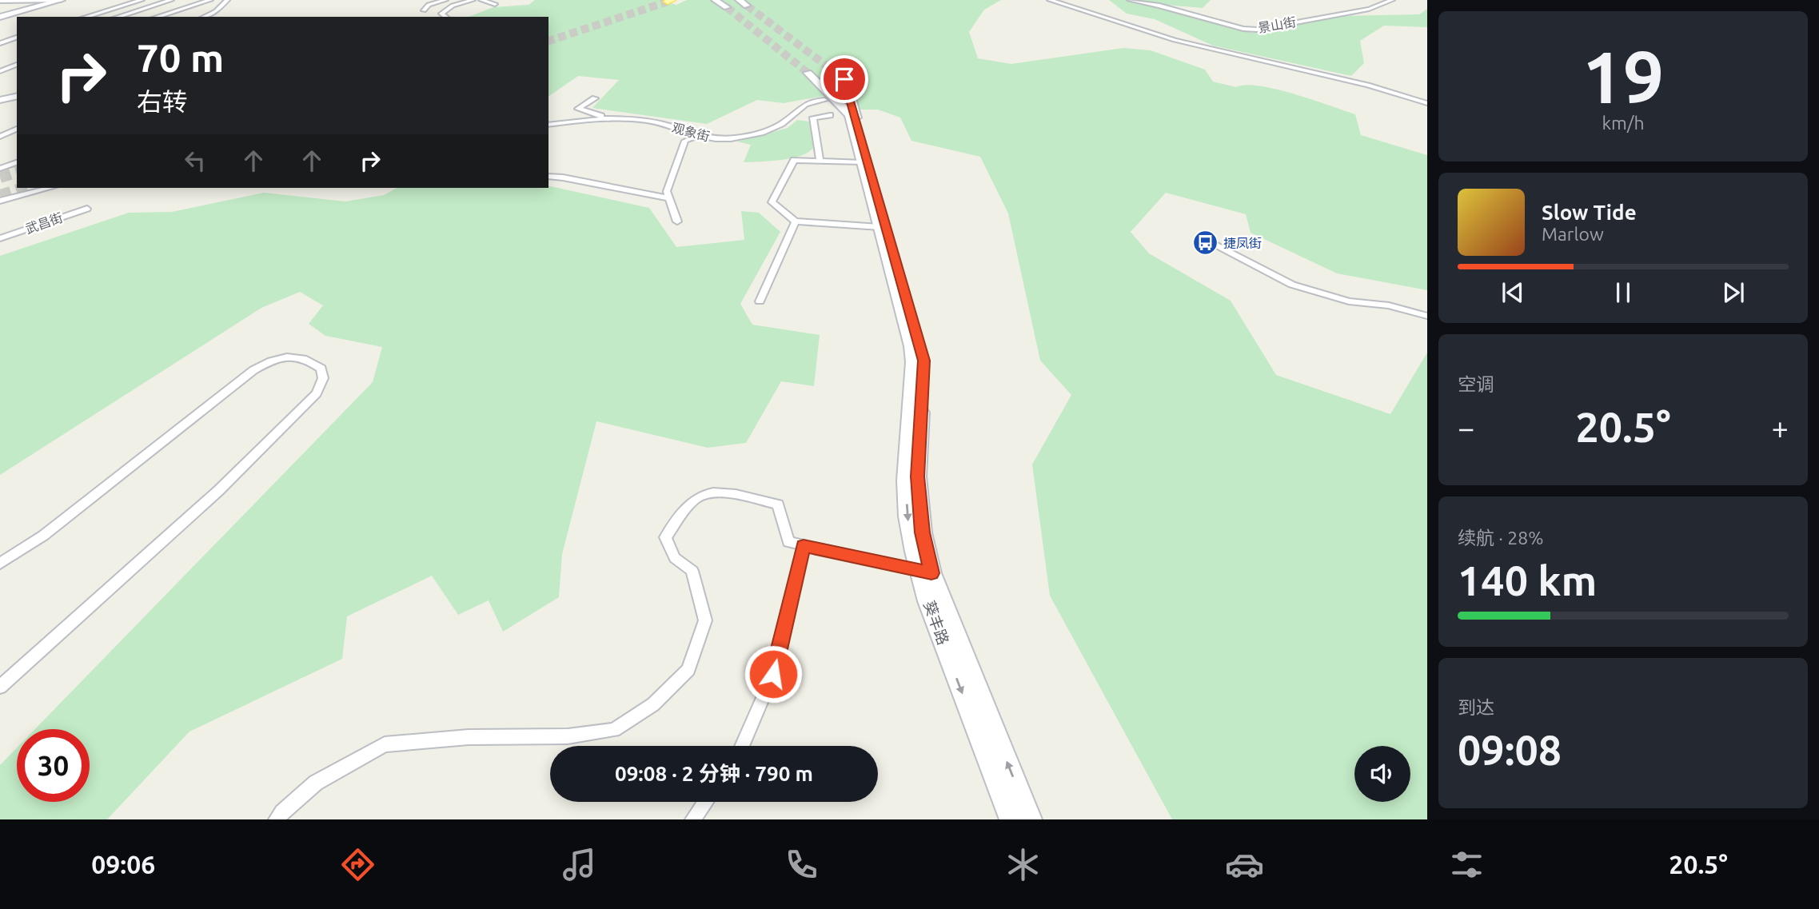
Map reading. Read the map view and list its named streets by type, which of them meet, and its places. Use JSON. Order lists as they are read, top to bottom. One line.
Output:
{"streets":{"main road":["葵丰路"],"street":["景山街","观象街","武昌街"]},"crossings":[["观象街","葵丰路"]],"places":{"bus stop":["捷凤街"]},"page":{"tile":[["19","km/h"],"空调",["续航 · 28%","140 km"],["到达","09:08"]],"turn":["70 m","右转"],"song":["Slow Tide","Marlow"],"heat":["−","20.5°","+"],"limit":"30","trip":"09:08 · 2 分钟 · 790 m","tabs":["09:06","20.5°"]}}
